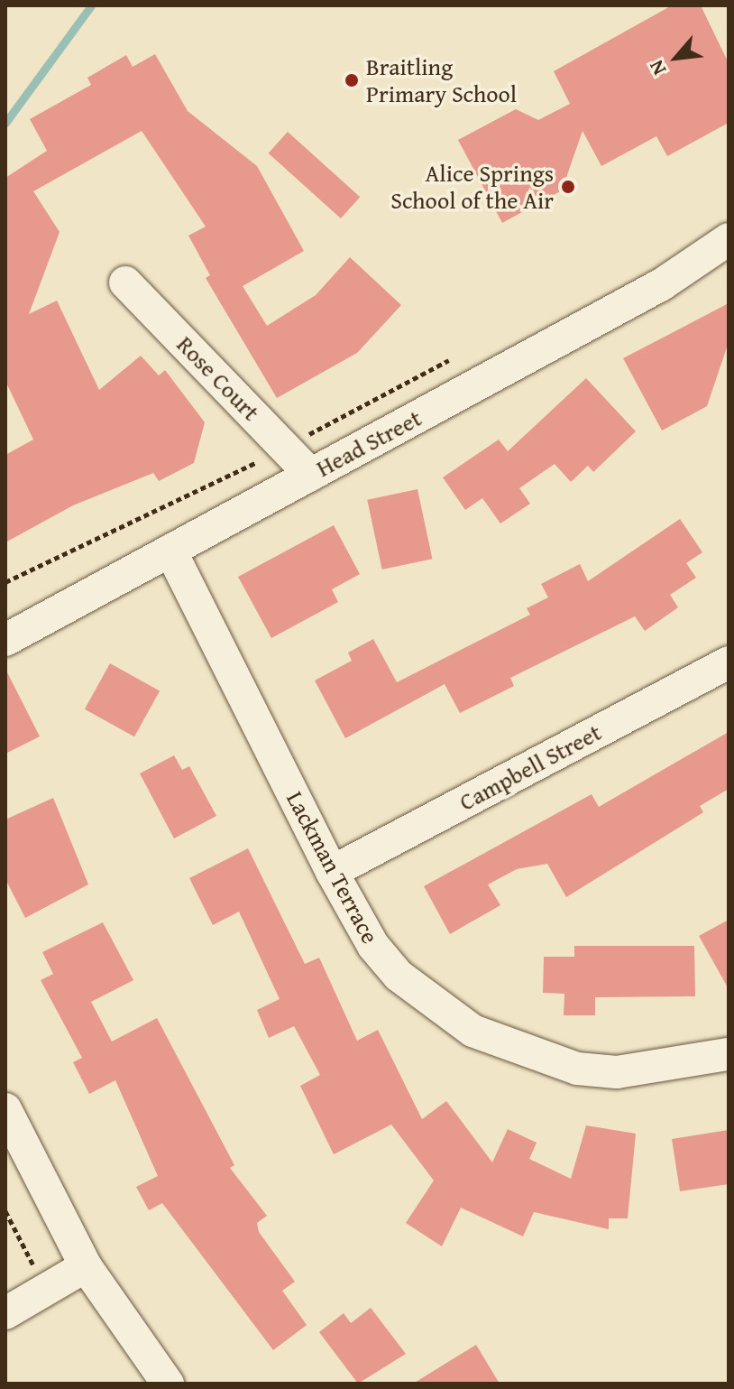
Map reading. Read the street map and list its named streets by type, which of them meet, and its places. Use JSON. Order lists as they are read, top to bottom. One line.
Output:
{"streets":{"street":["Rose Court","Head Street","Campbell Street","Lackman Terrace"]},"crossings":[["Rose Court","Head Street"],["Head Street","Lackman Terrace"],["Campbell Street","Lackman Terrace"]],"places":["Braitling Primary School","Alice Springs School of the Air"],"north":"bottom left"}
